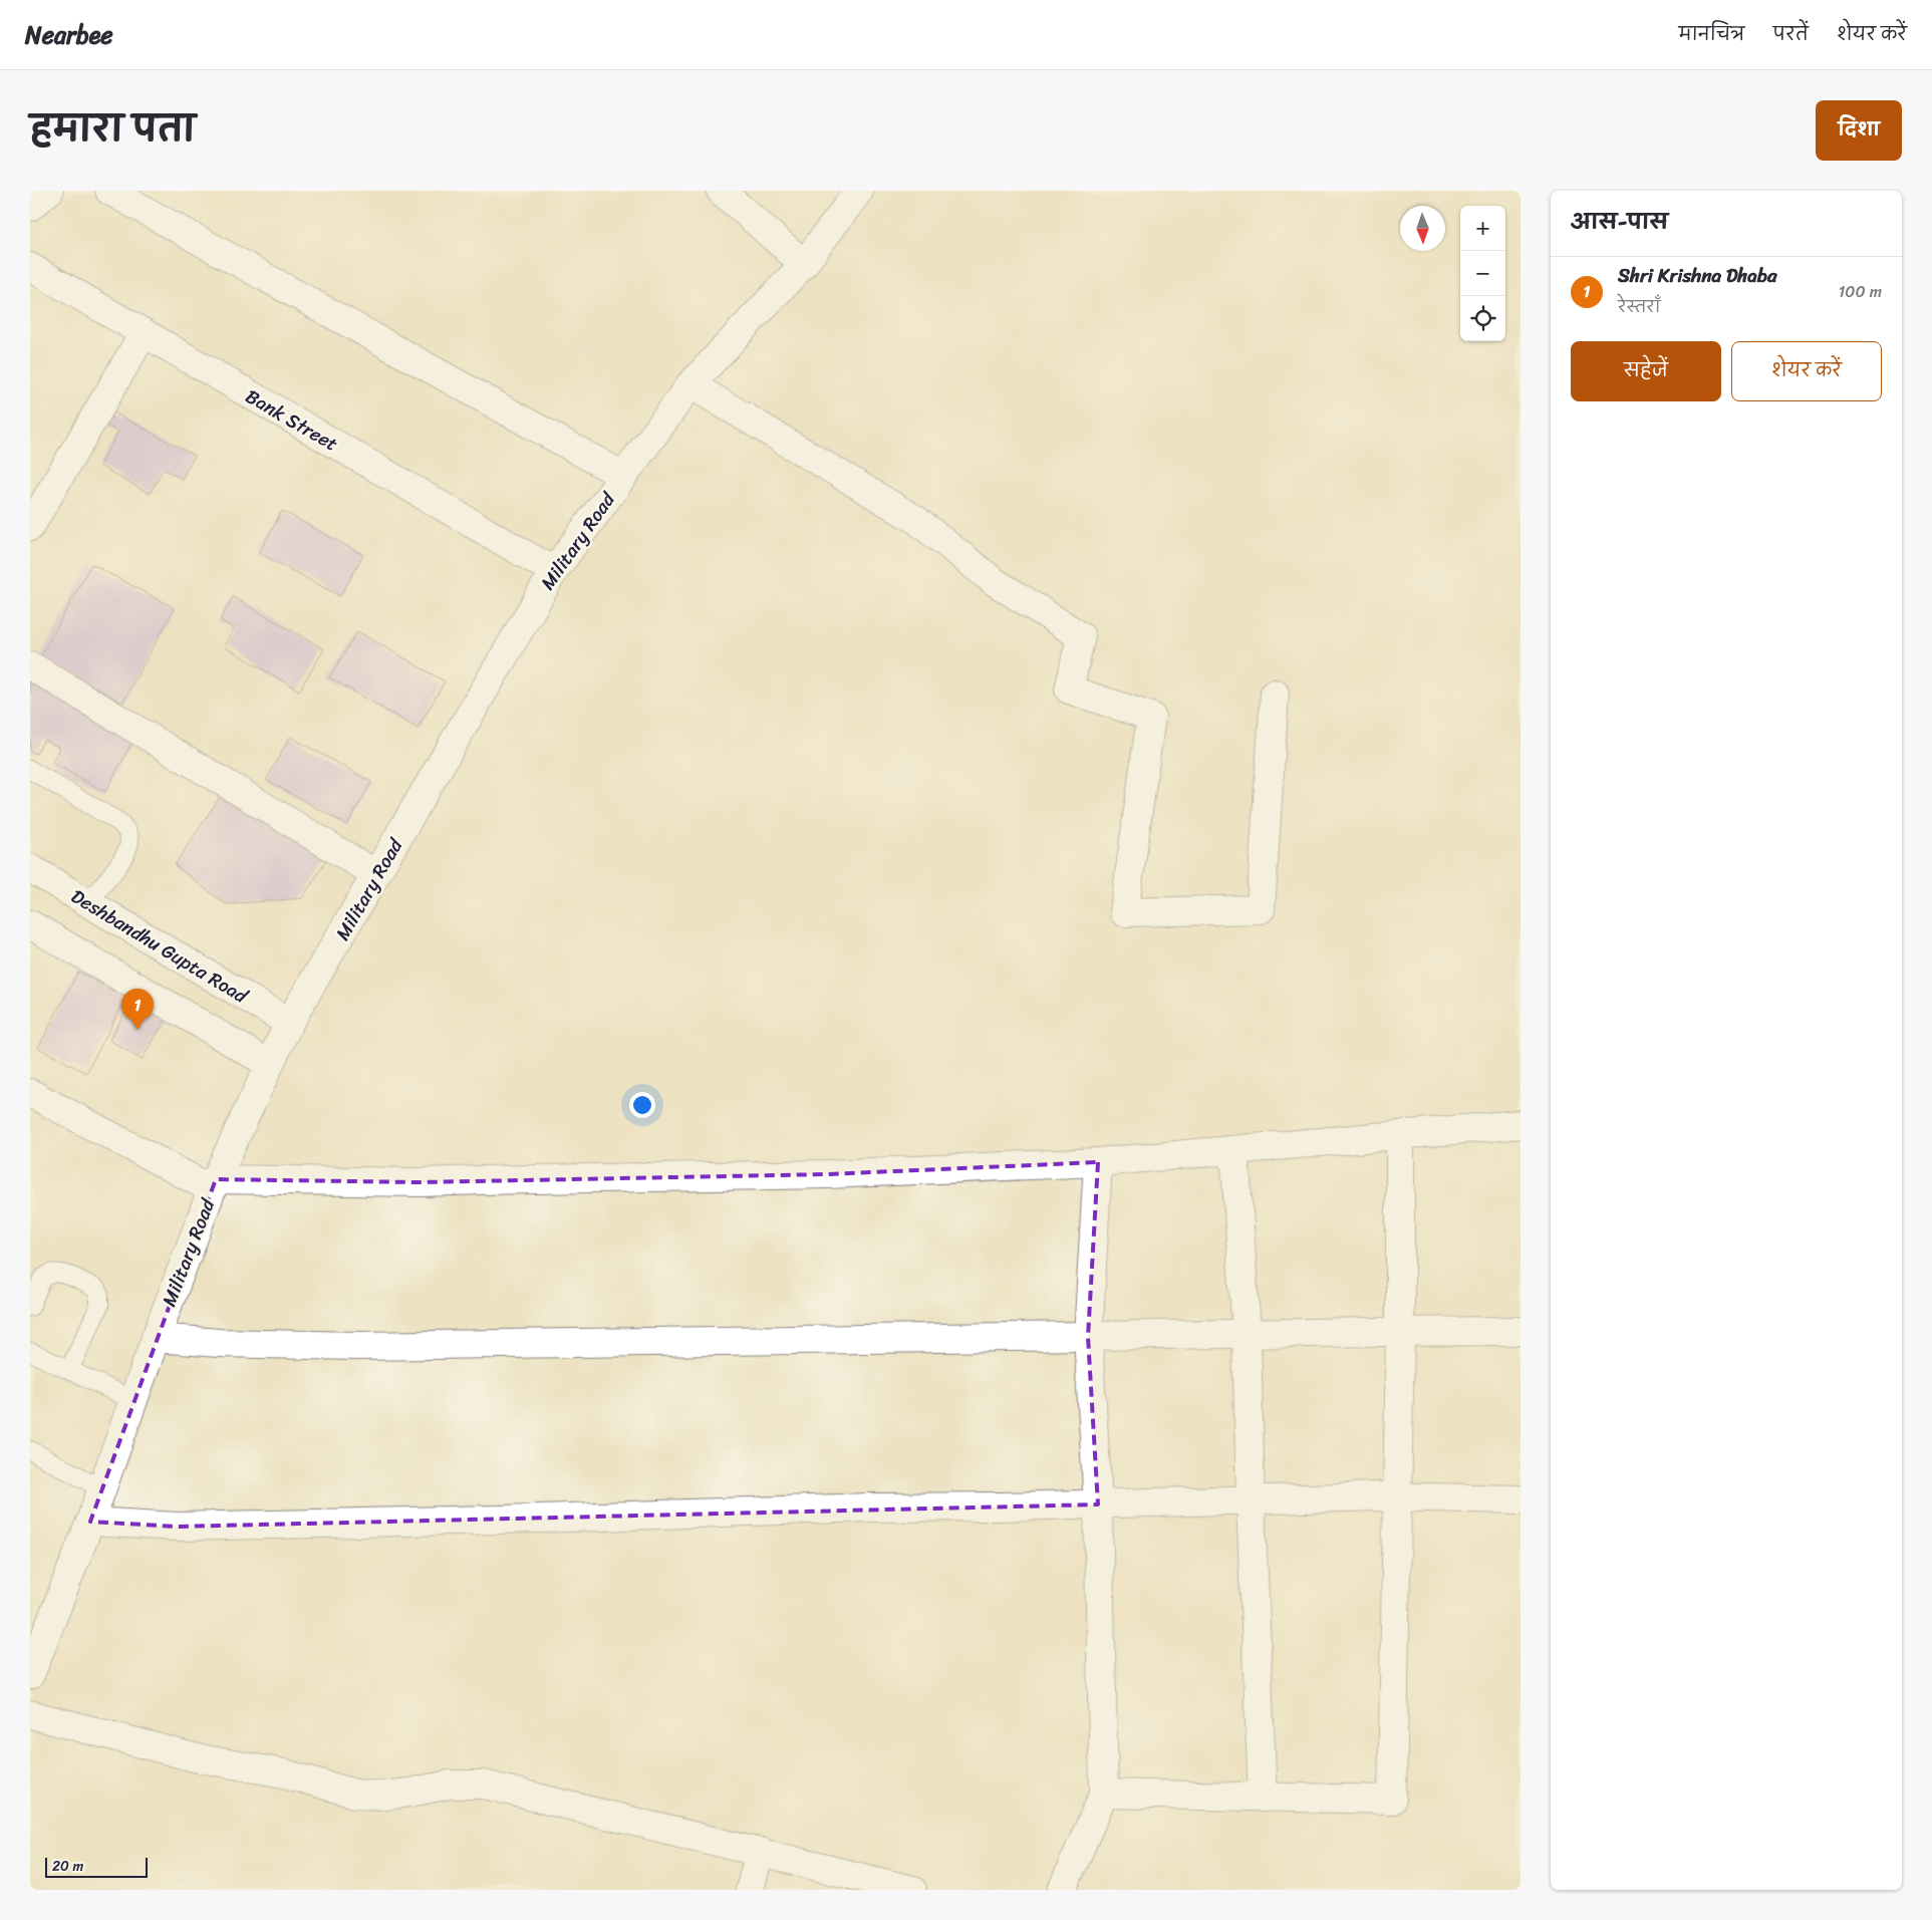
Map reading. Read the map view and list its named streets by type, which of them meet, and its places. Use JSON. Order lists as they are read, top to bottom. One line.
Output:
{"streets":{"street":["Bank Street","Military Road","Deshbandhu Gupta Road"]},"crossings":[["Bank Street","Military Road"],["Military Road","Deshbandhu Gupta Road"]],"scale_bar":"20 m","north":"bottom","page":{"header":"Nearbee","nav":["मानचित्र","परतें","शेयर करें"],"title":"हमारा पता","buttons":["दिशा",["सहेजें","शेयर करें"]],"heading":"आस-पास","map_buttons":["+","−"],"list":[{"mark":"1","name":"Shri Krishna Dhaba","note":"रेस्तराँ","value":"100 m"}],"pins":"1","scale":"20 m"}}
